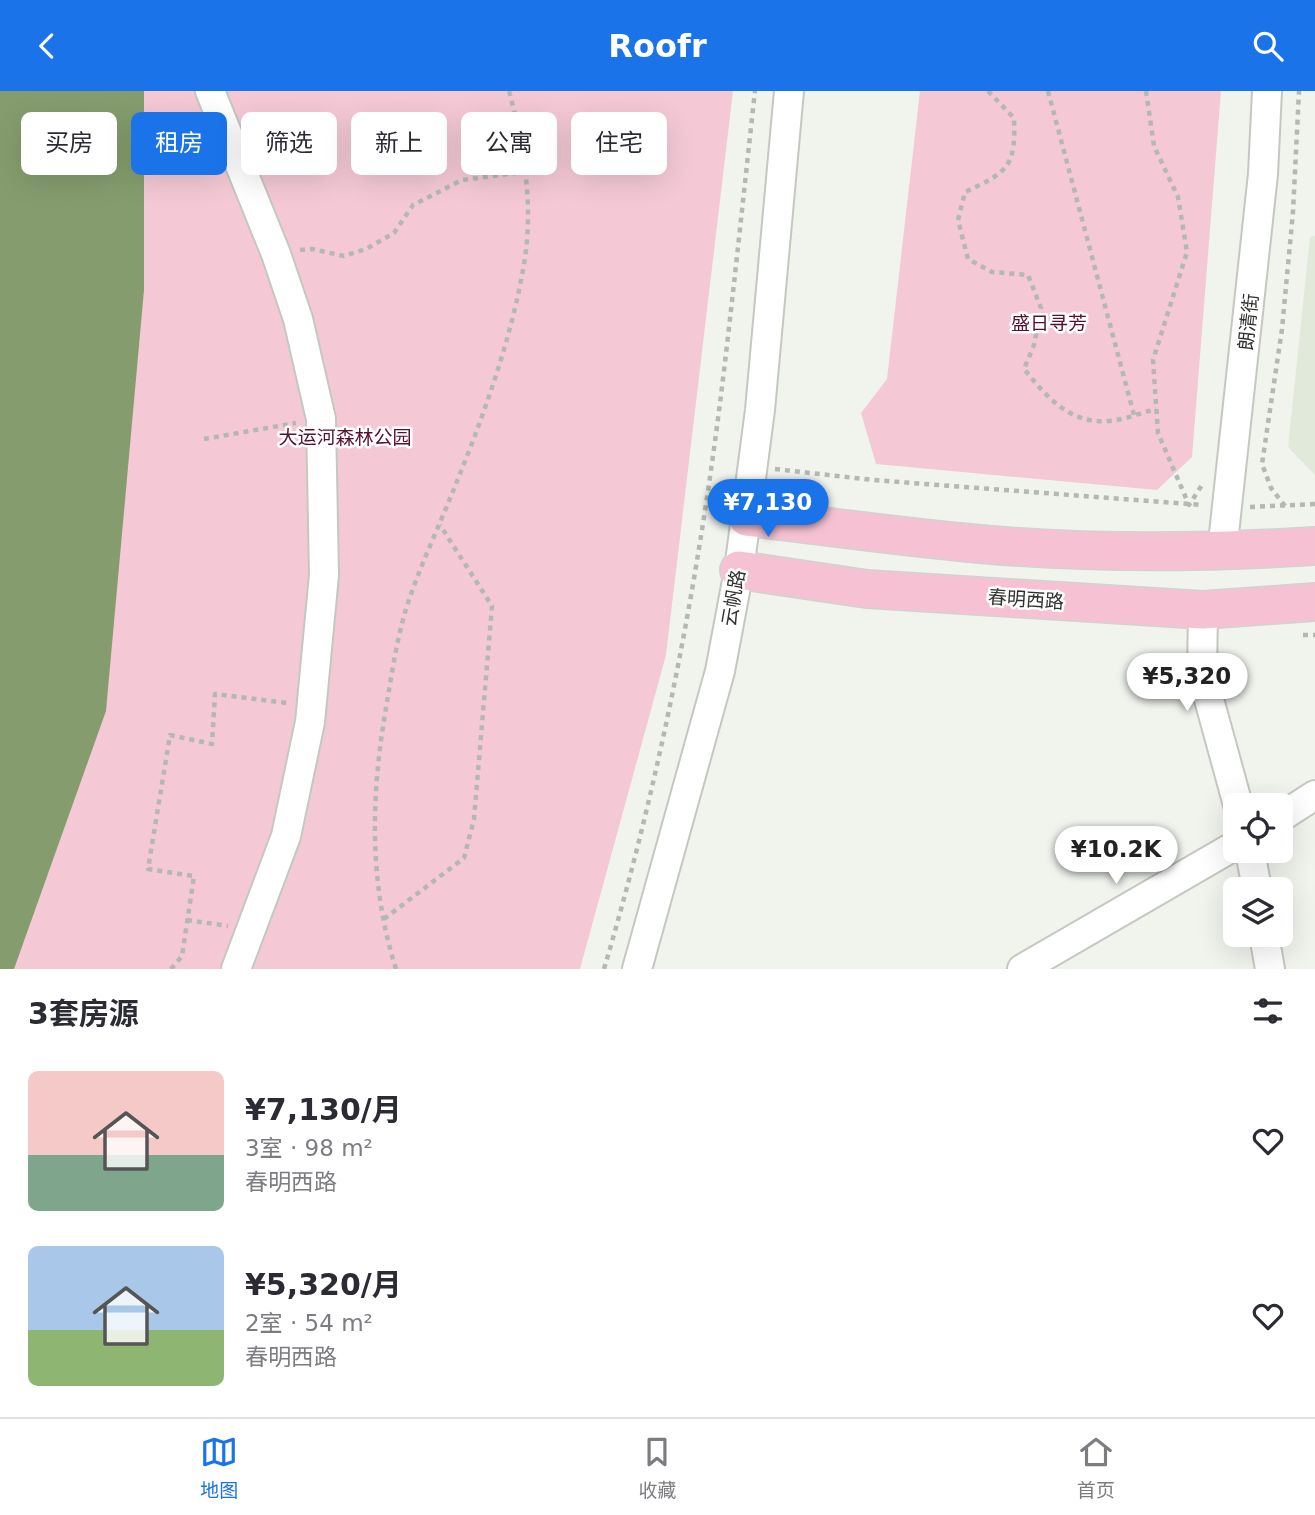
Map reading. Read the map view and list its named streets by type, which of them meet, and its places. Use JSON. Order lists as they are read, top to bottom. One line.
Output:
{"streets":{"main road":["春明西路"],"street":["朗清街","云帆路"]},"crossings":[["云帆路","春明西路"]],"parks":["盛日寻芳","大运河森林公园"],"page":{"header":"Roofr","chip":["买房","租房","筛选","新上","公寓","住宅"],"price":["¥7,130","¥5,320","¥10.2K"],"heading":"3套房源","list":[{"name":"¥7,130/月","note":"3室 · 98 m² · 春明西路"},{"name":"¥5,320/月","note":"2室 · 54 m² · 春明西路"}],"tabs":["地图","收藏","首页"]}}
